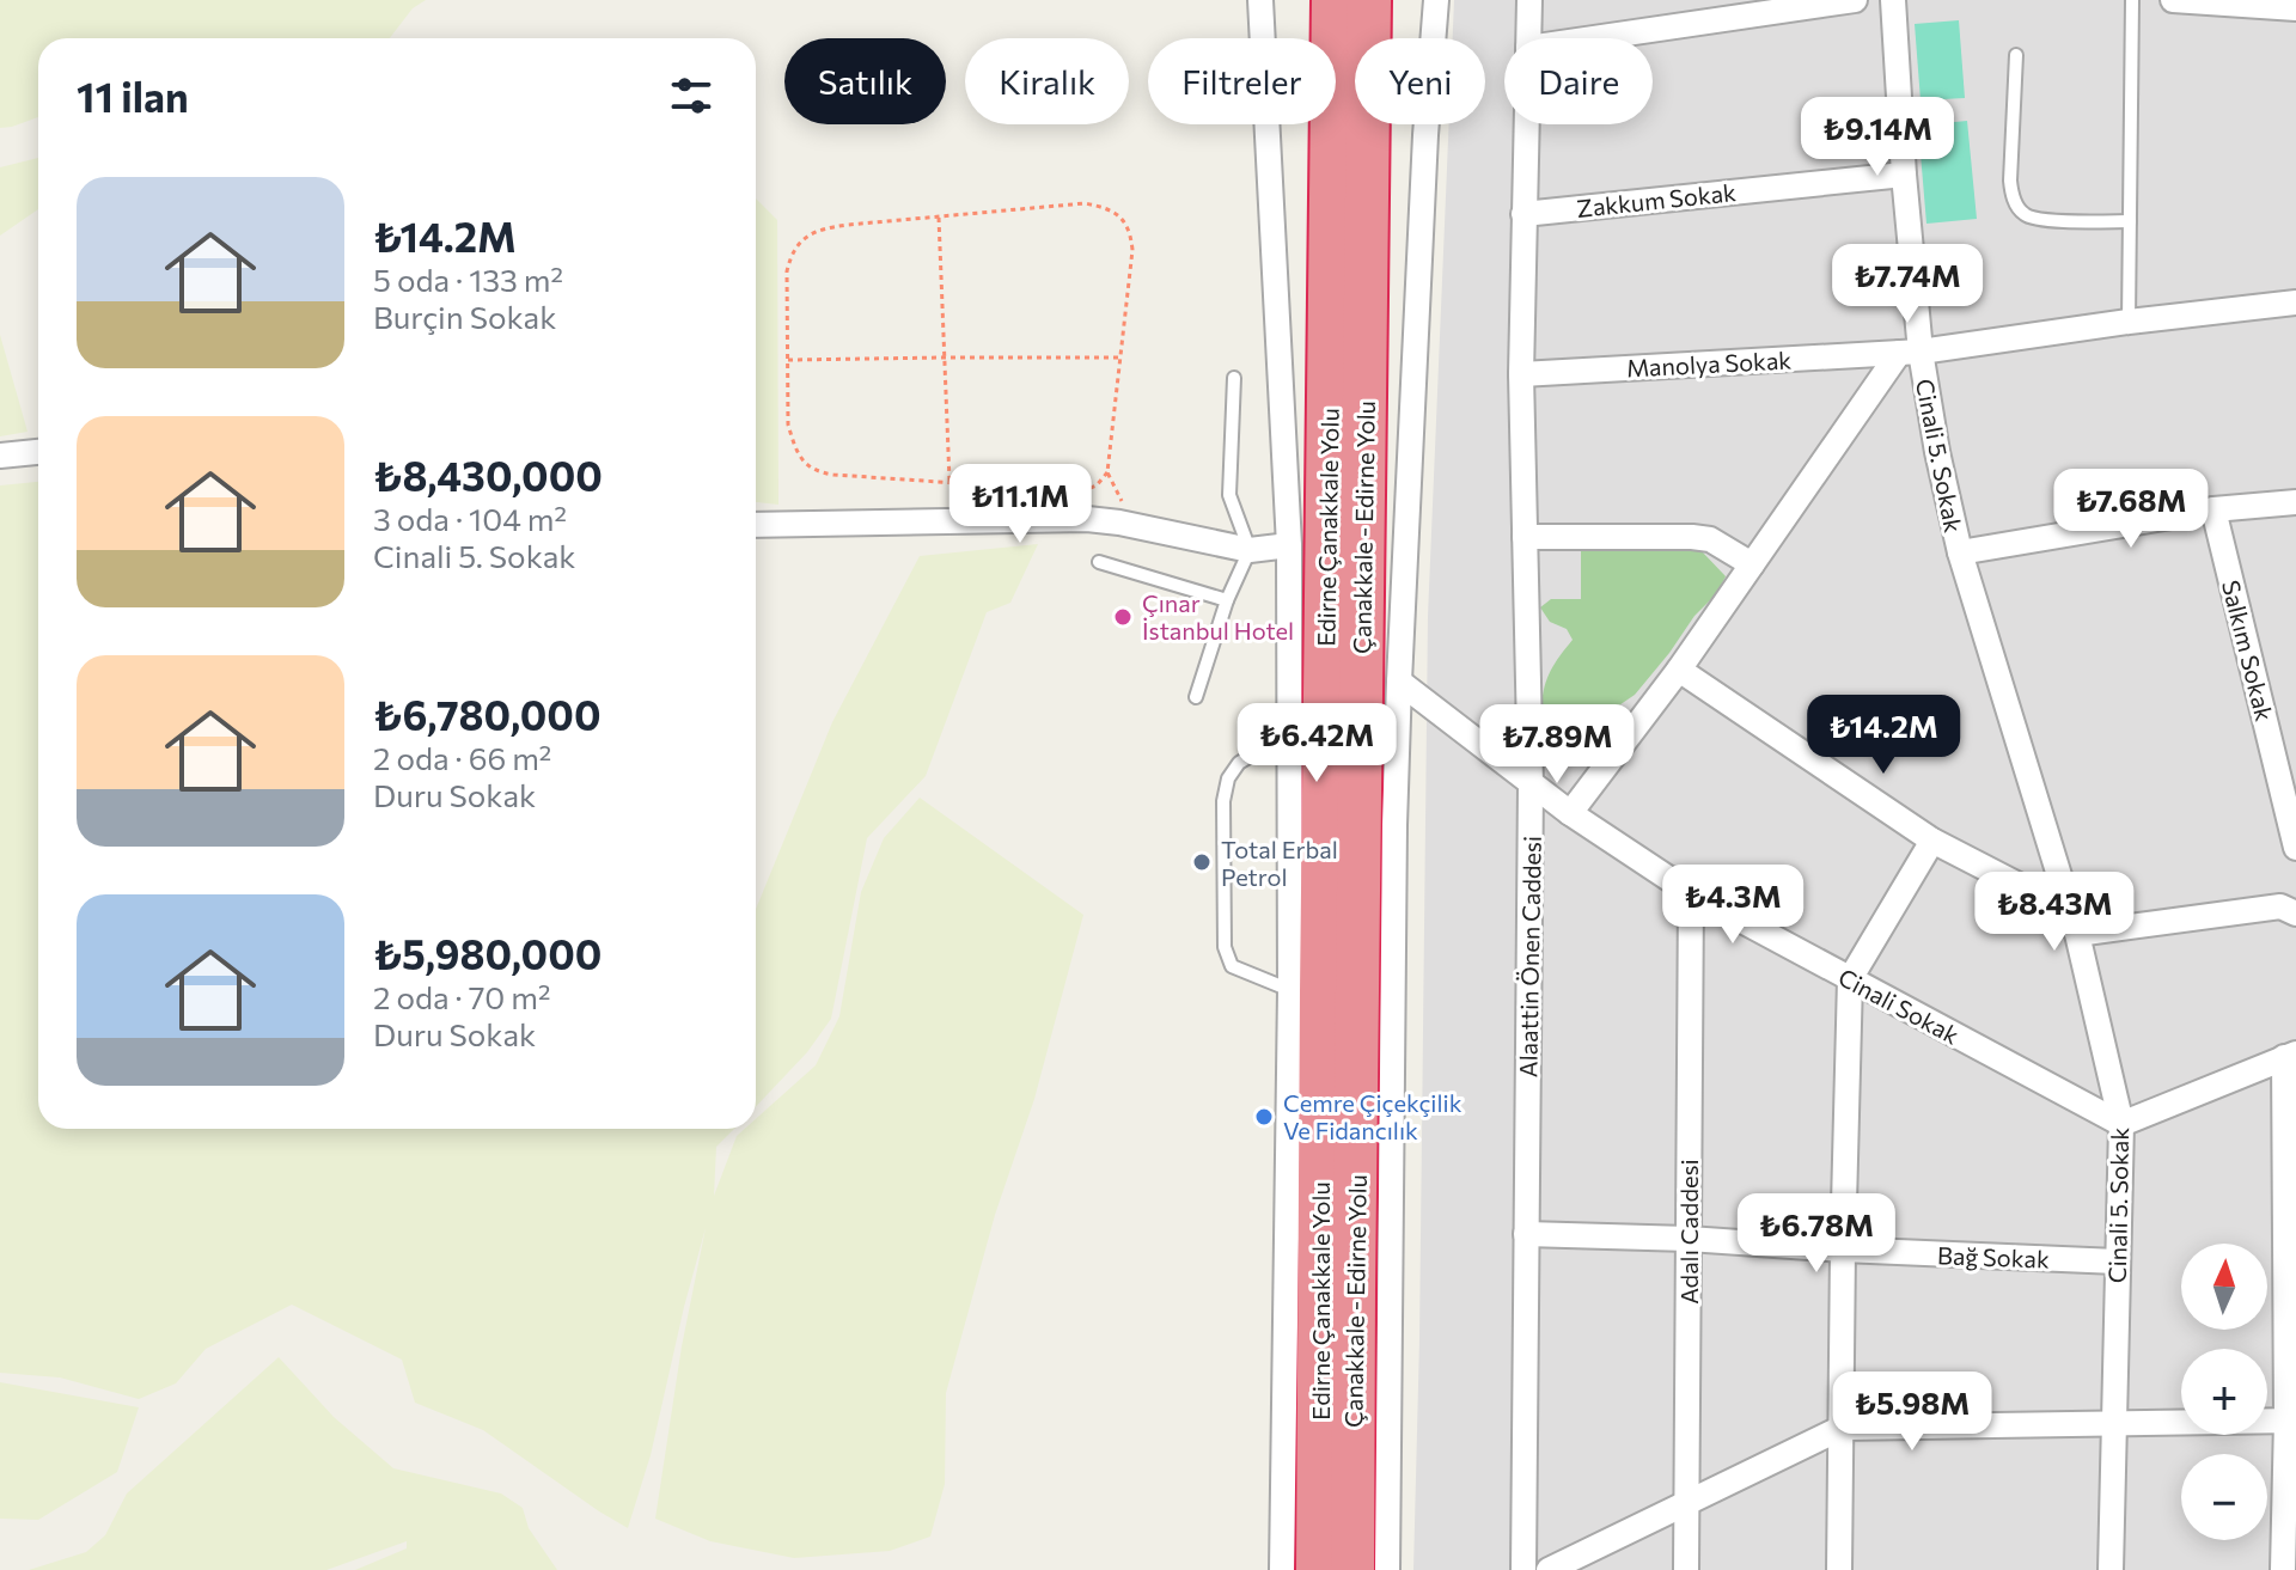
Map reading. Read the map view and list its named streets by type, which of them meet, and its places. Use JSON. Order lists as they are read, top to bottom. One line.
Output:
{"streets":{"highway":["Edirne Çanakkale Yolu","Çanakkale - Edirne Yolu"],"street":["Zakkum Sokak","Manolya Sokak","Cinali 5. Sokak","Salkım Sokak","Alaattin Önen Caddesi","Cinali Sokak","Adalı Caddesi","Bağ Sokak"]},"crossings":[["Zakkum Sokak","Cinali 5. Sokak"],["Zakkum Sokak","Alaattin Önen Caddesi"],["Manolya Sokak","Cinali 5. Sokak"],["Manolya Sokak","Alaattin Önen Caddesi"],["Cinali 5. Sokak","Cinali Sokak"],["Cinali 5. Sokak","Bağ Sokak"],["Alaattin Önen Caddesi","Cinali Sokak"],["Alaattin Önen Caddesi","Bağ Sokak"],["Cinali Sokak","Adalı Caddesi"],["Adalı Caddesi","Bağ Sokak"]],"places":["Çınar İstanbul Hotel","Total Erbal Petrol","Cemre Çiçekçilik Ve Fidancılık"],"north":"top","page":{"chip":["Satılık","Kiralık","Filtreler","Yeni","Daire"],"heading":"11 ilan","price":["₺9.14M","₺7.74M","₺11.1M","₺7.68M","₺14.2M","₺6.42M","₺7.89M","₺4.3M","₺8.43M","₺6.78M","₺5.98M"],"list":[{"name":"₺14.2M","note":"5 oda · 133 m² · Burçin Sokak"},{"name":"₺8,430,000","note":"3 oda · 104 m² · Cinali 5. Sokak"},{"name":"₺6,780,000","note":"2 oda · 66 m² · Duru Sokak"},{"name":"₺5,980,000","note":"2 oda · 70 m² · Duru Sokak"}],"map_buttons":["+","−"]}}
